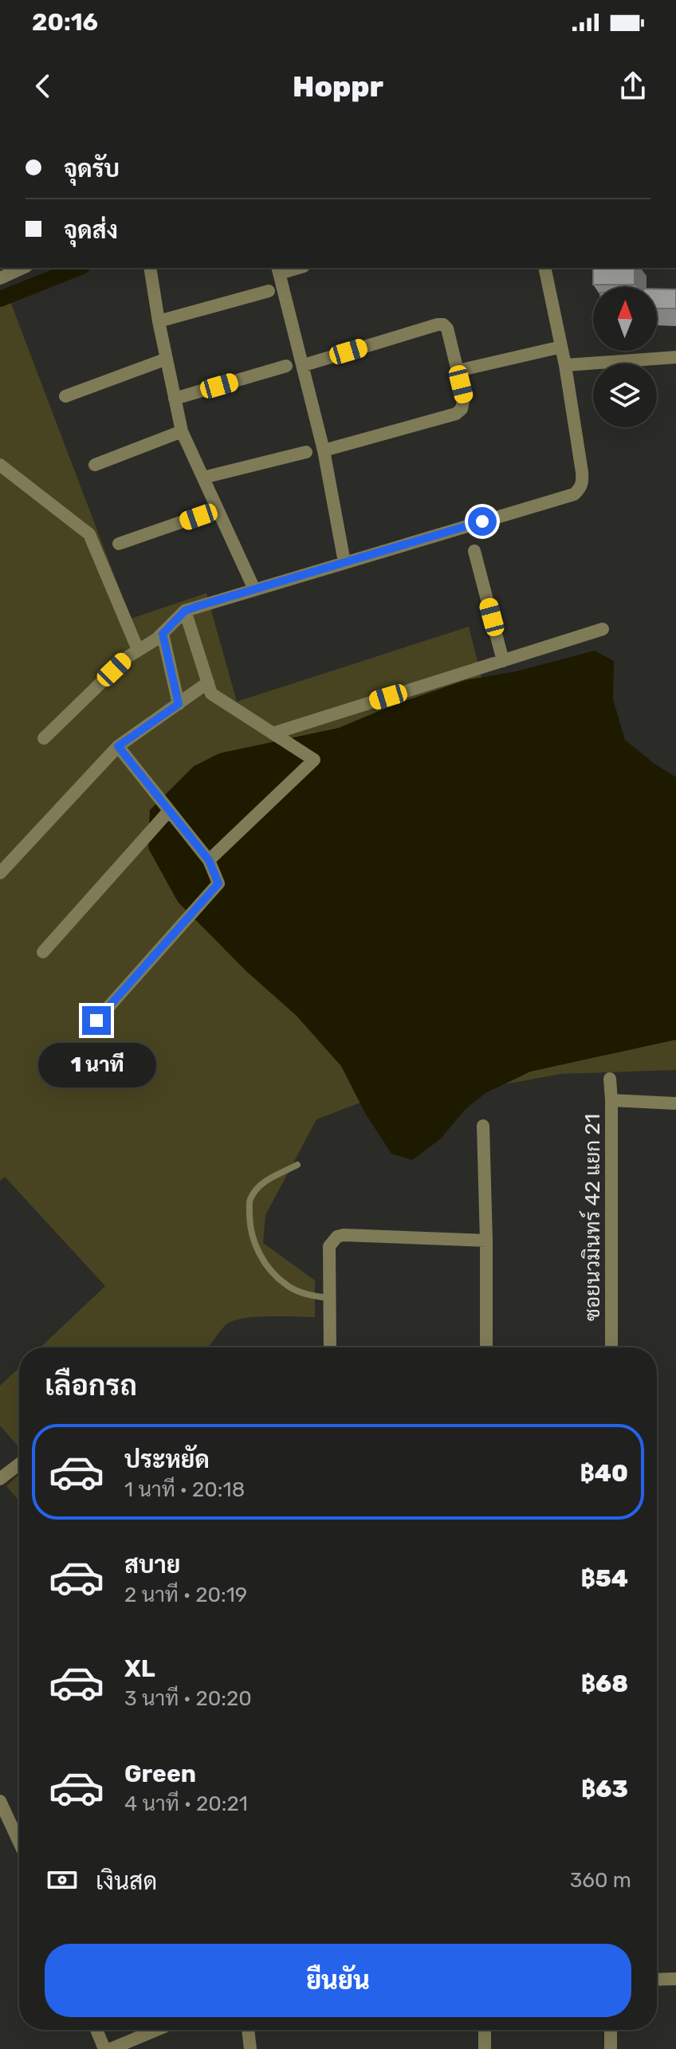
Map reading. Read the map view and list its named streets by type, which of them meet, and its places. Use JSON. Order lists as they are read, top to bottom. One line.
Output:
{"streets":{"street":["ซอยนวมินทร์ 42 แยก 21"]},"north":"top","page":{"status":"20:16","header":"Hoppr","banner":["จุดรับ","จุดส่ง"],"bubble":"1 นาที","heading":"เลือกรถ","list":[{"name":"ประหยัด","note":"1 นาที · 20:18","value":"฿40"},{"name":"สบาย","note":"2 นาที · 20:19","value":"฿54"},{"name":"XL","note":"3 นาที · 20:20","value":"฿68"},{"name":"Green","note":"4 นาที · 20:21","value":"฿63"}],"pay":["เงินสด","360 m"],"buttons":"ยืนยัน"}}
